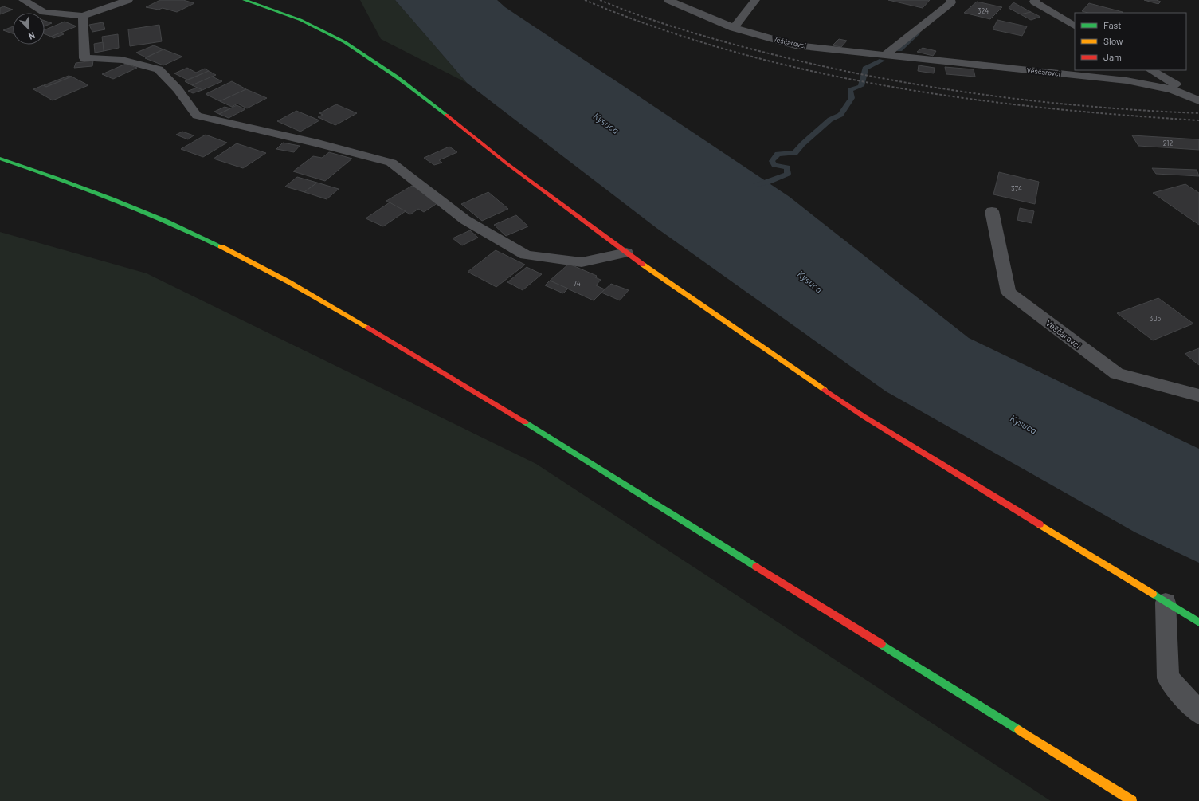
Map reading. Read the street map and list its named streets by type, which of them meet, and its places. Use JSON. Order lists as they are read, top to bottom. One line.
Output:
{"streets":{"street":["Veščarovci"]},"water":["Kysuca"],"house_numbers":["324","212","374","74","305"],"legend":["Fast","Slow","Jam"],"north":"bottom right"}
